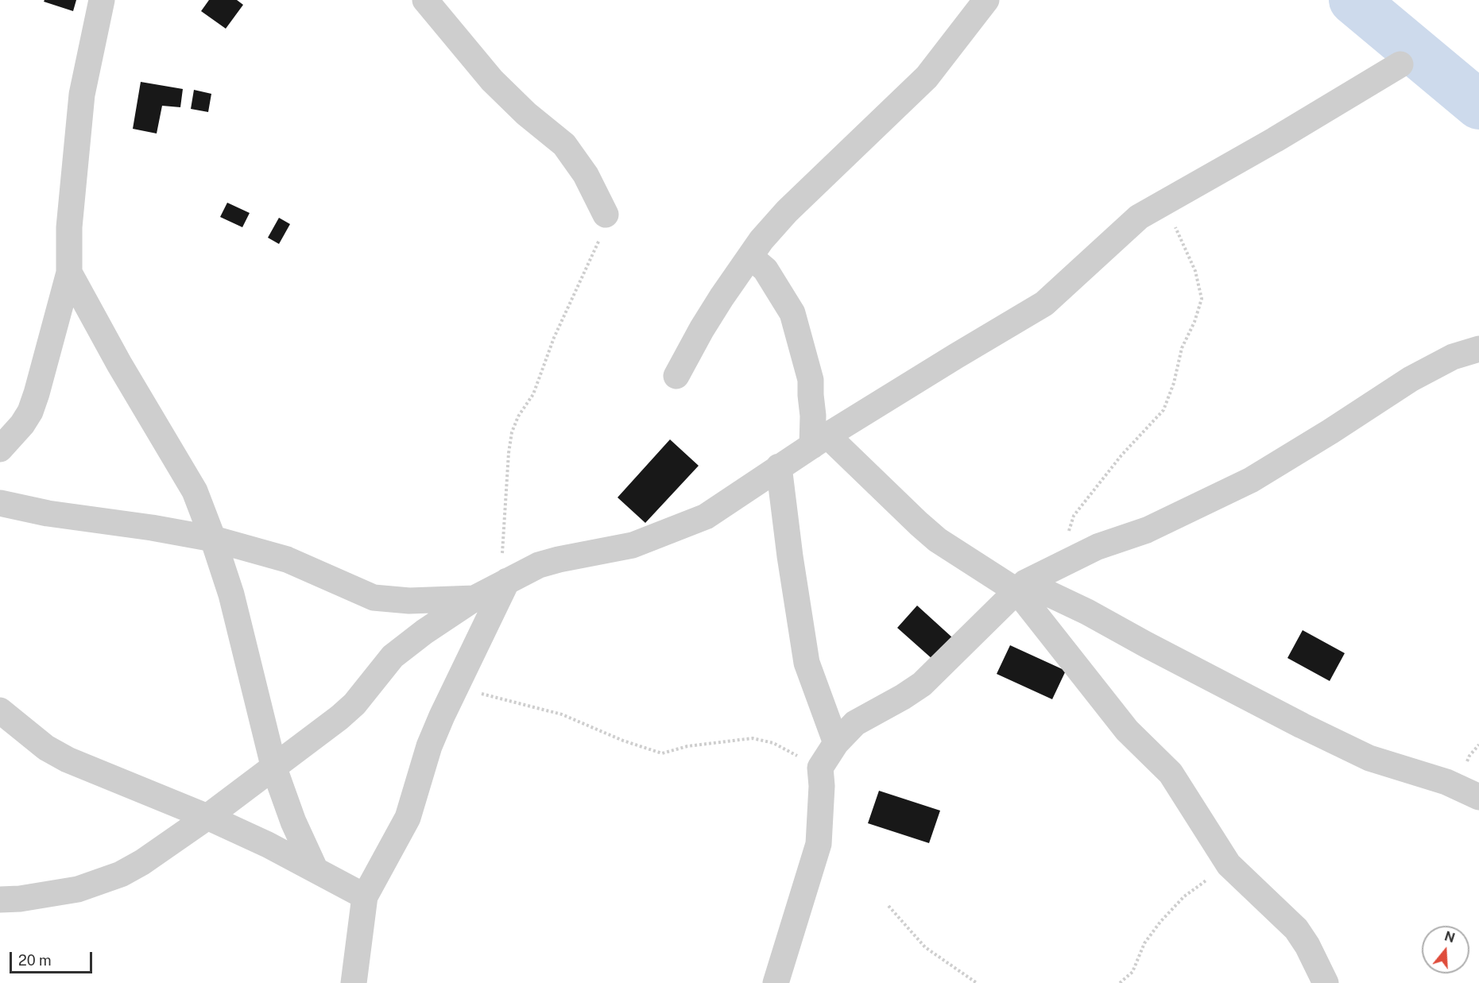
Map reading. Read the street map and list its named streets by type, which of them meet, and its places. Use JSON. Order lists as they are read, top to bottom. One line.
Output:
{"scale_bar":"20 m","north":"top"}
